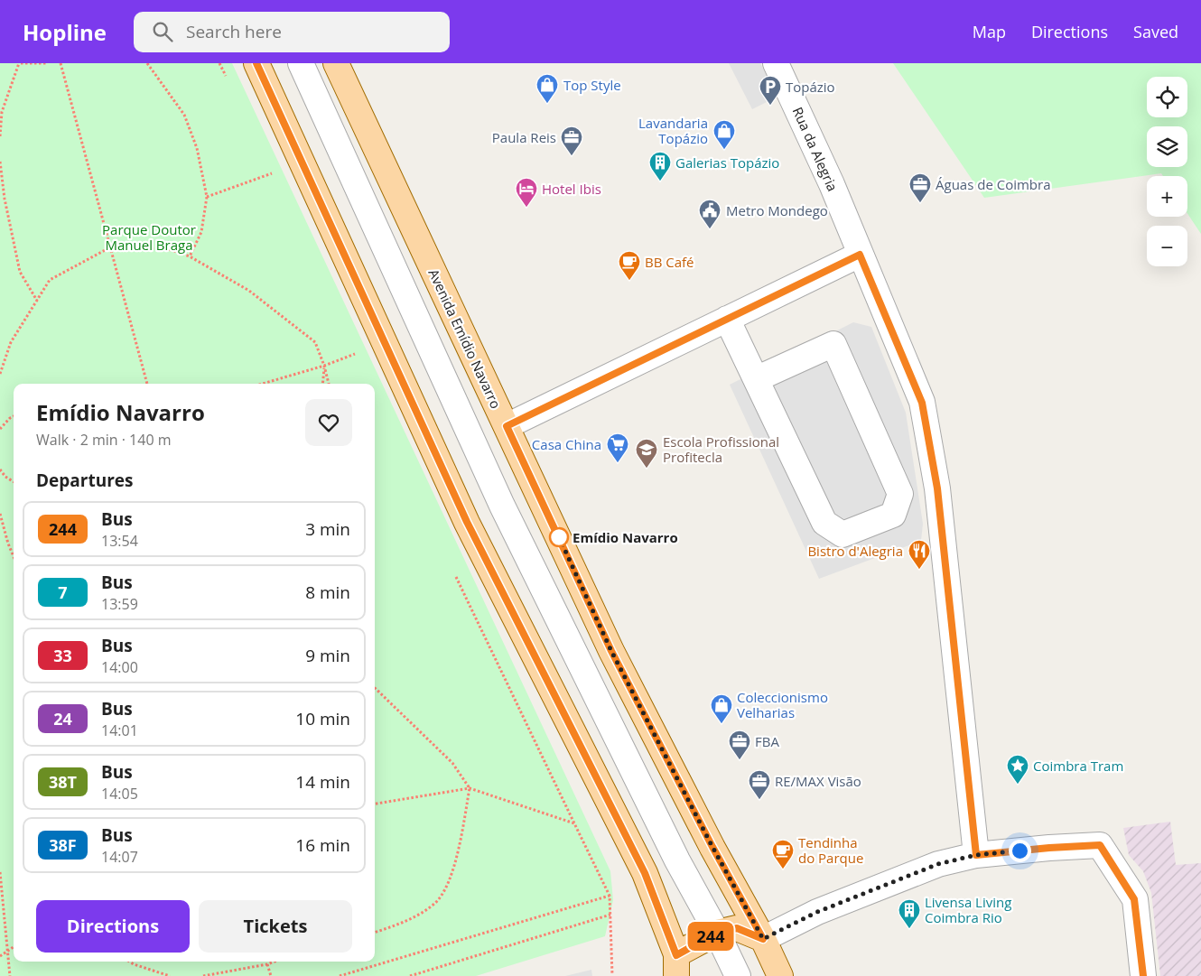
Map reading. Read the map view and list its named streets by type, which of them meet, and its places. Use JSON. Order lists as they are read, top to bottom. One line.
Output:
{"streets":{"main road":["Avenida Emídio Navarro"],"street":["Rua da Alegria"]},"parks":["Parque Doutor Manuel Braga"],"places":{"shop":["Top Style","Lavandaria Topázio","Coleccionismo Velharias"],"parking":["Topázio"],"office":["Paula Reis","Águas de Coimbra","FBA","RE/MAX Visão"],"building":["Galerias Topázio","Livensa Living Coimbra Rio"],"hotel":["Hotel Ibis"],"public building":["Metro Mondego"],"cafe":["BB Café","Tendinha do Parque"],"supermarket":["Casa China"],"school or university":["Escola Profissional Profitecla"],"other":["Emídio Navarro"],"restaurant":["Bistro d'Alegria"],"place":["Coimbra Tram"]},"lines":["bus line 244"],"page":{"header":"Hopline","search":"Search here","nav":["Map","Directions","Saved"],"on_map":"244","map_buttons":["+","−"],"heading":[["Emídio Navarro","Walk · 2 min · 140 m"],"Departures"],"list":[{"mark":"244","name":"Bus","note":"13:54","value":"3 min"},{"mark":"7","name":"Bus","note":"13:59","value":"8 min"},{"mark":"33","name":"Bus","note":"14:00","value":"9 min"},{"mark":"24","name":"Bus","note":"14:01","value":"10 min"},{"mark":"38T","name":"Bus","note":"14:05","value":"14 min"},{"mark":"38F","name":"Bus","note":"14:07","value":"16 min"}],"buttons":["Directions","Tickets"]}}
